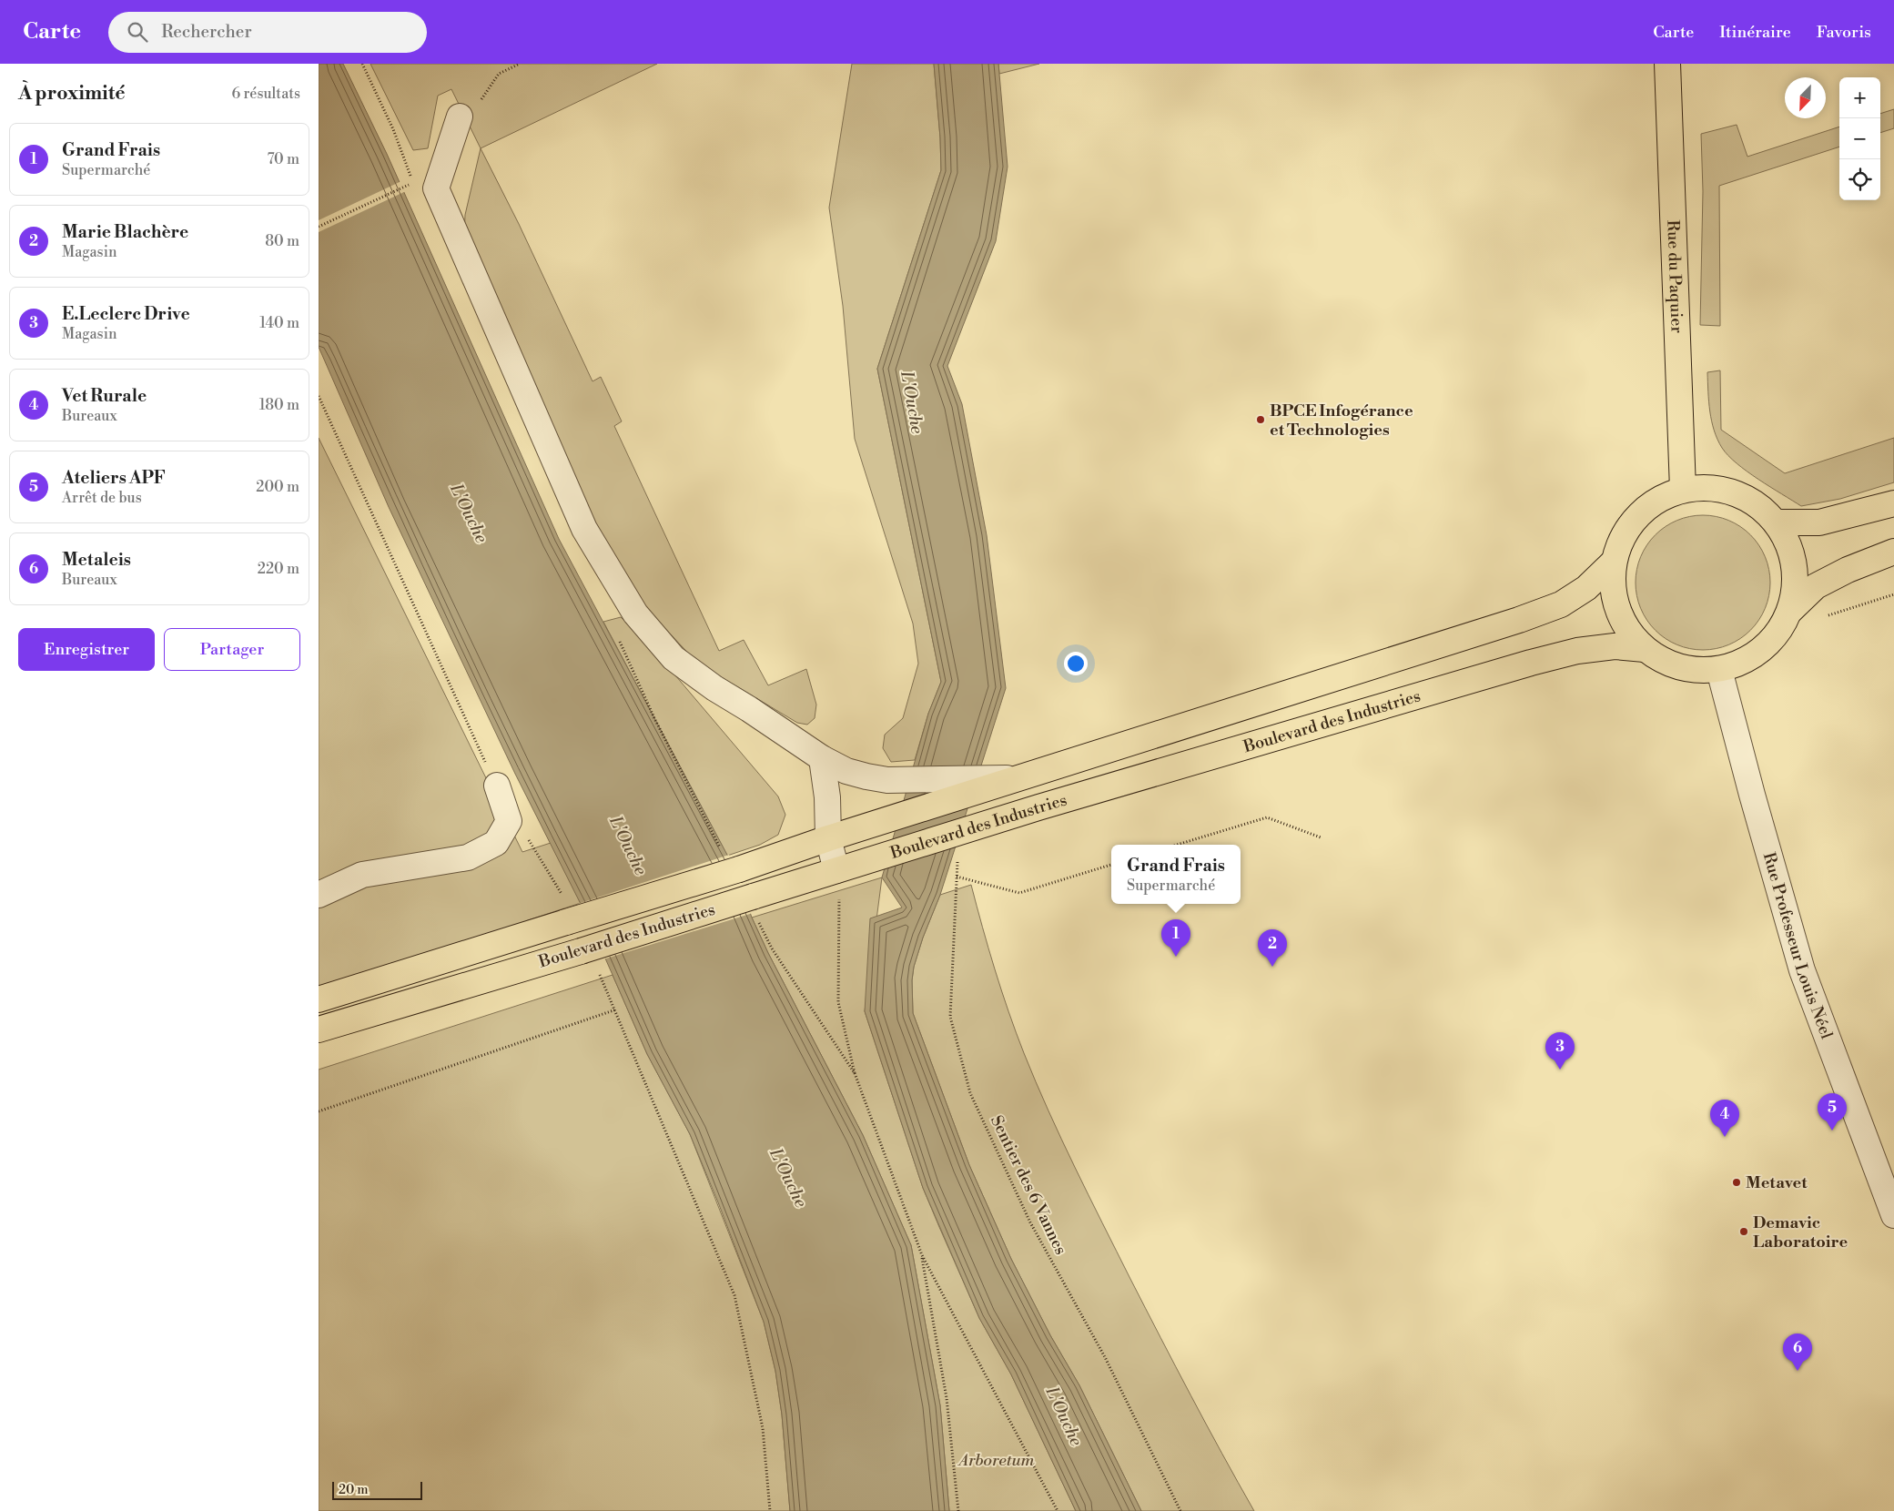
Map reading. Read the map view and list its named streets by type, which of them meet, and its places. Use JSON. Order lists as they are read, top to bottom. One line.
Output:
{"streets":{"main road":["Rue du Paquier","Boulevard des Industries"],"street":["Rue Professeur Louis Néel"],"path":["Sentier des 6 Vannes"]},"water":["L'Ouche"],"parks":["Arboretum"],"places":["BPCE Infogérance et Technologies","Metavet","Demavic Laboratoire"],"scale_bar":"20 m","north":"bottom left","page":{"header":"Carte","search":"Rechercher","nav":["Carte","Itinéraire","Favoris"],"heading":["À proximité","6 résultats"],"map_buttons":["+","−"],"list":[{"mark":"1","name":"Grand Frais","note":"Supermarché","value":"70 m"},{"mark":"2","name":"Marie Blachère","note":"Magasin","value":"80 m"},{"mark":"3","name":"E.Leclerc Drive","note":"Magasin","value":"140 m"},{"mark":"4","name":"Vet Rurale","note":"Bureaux","value":"180 m"},{"mark":"5","name":"Ateliers APF","note":"Arrêt de bus","value":"200 m"},{"mark":"6","name":"Metaleis","note":"Bureaux","value":"220 m"}],"buttons":["Enregistrer","Partager"],"popup":["Grand Frais","Supermarché"],"pins":["1","2","3","5","4","6"],"scale":"20 m"}}
